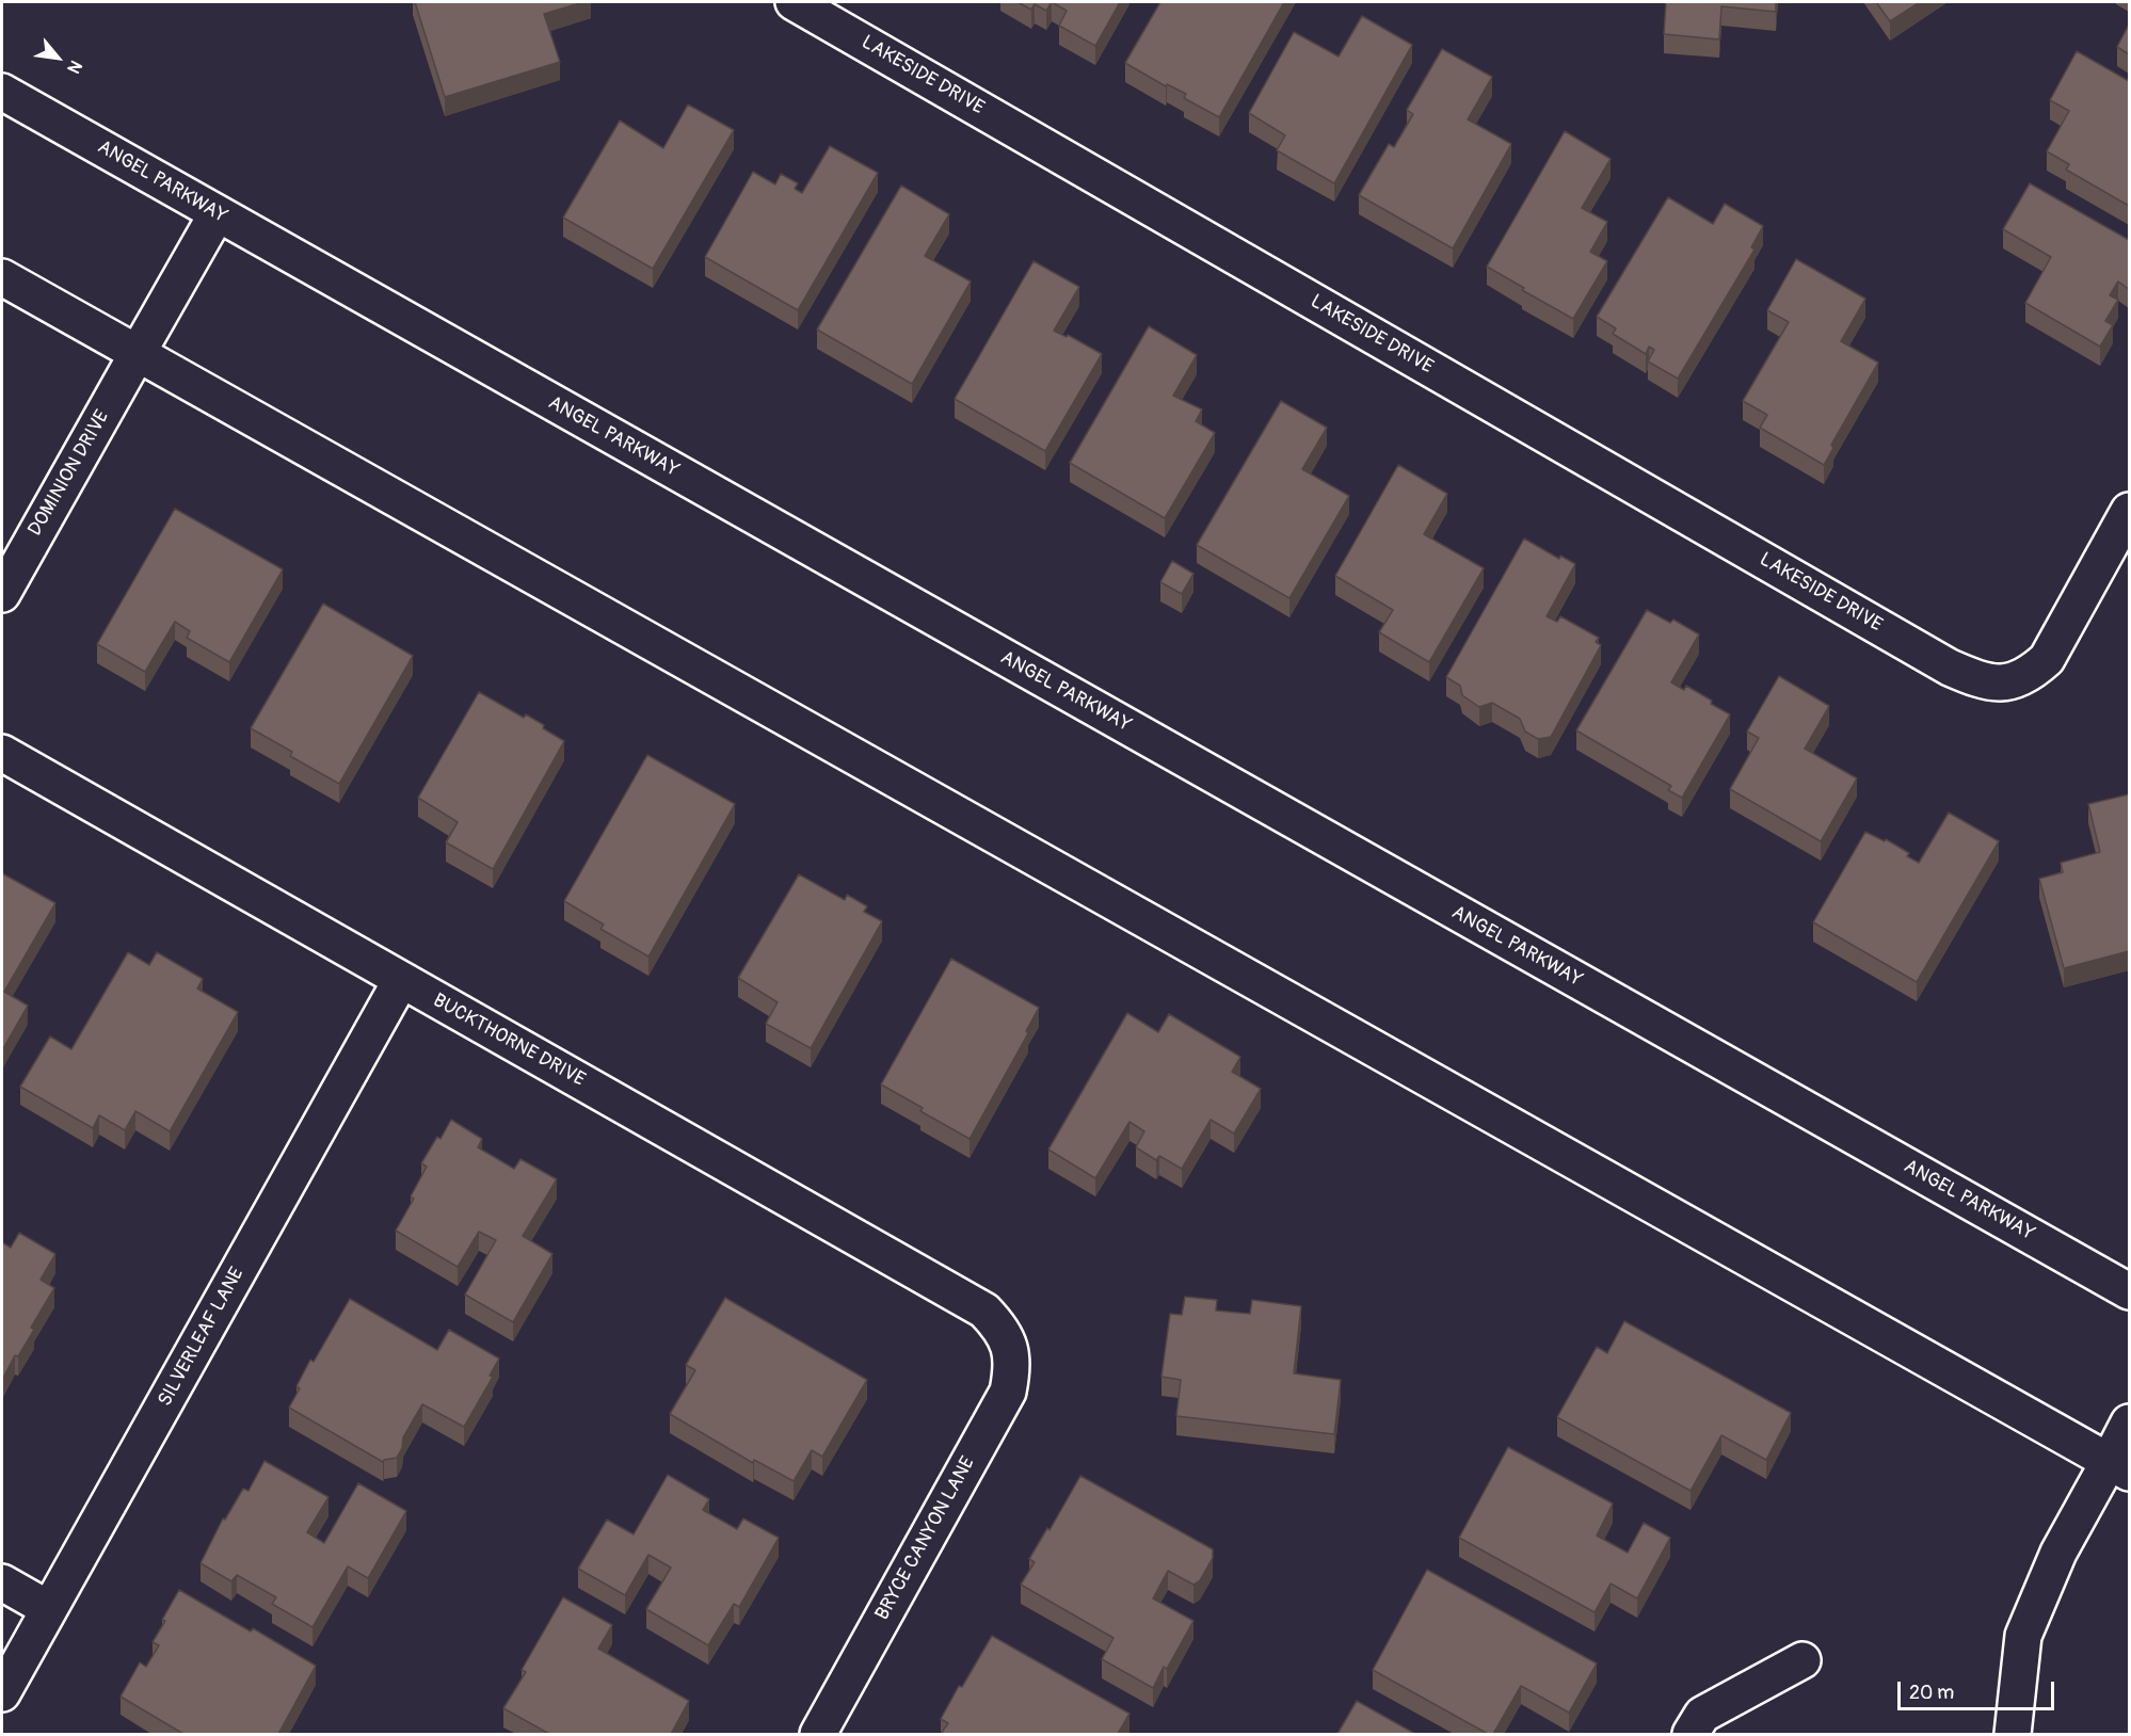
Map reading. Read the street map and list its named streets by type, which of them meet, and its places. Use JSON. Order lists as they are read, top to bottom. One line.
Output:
{"streets":{"main road":["LAKESIDE DRIVE","ANGEL PARKWAY","DOMINION DRIVE","BUCKTHORNE DRIVE","SILVERLEAF LANE","BRYCE CANYON LANE"]},"crossings":[["ANGEL PARKWAY","DOMINION DRIVE"],["BUCKTHORNE DRIVE","SILVERLEAF LANE"],["BUCKTHORNE DRIVE","BRYCE CANYON LANE"]],"scale_bar":"20 m","north":"bottom right"}
